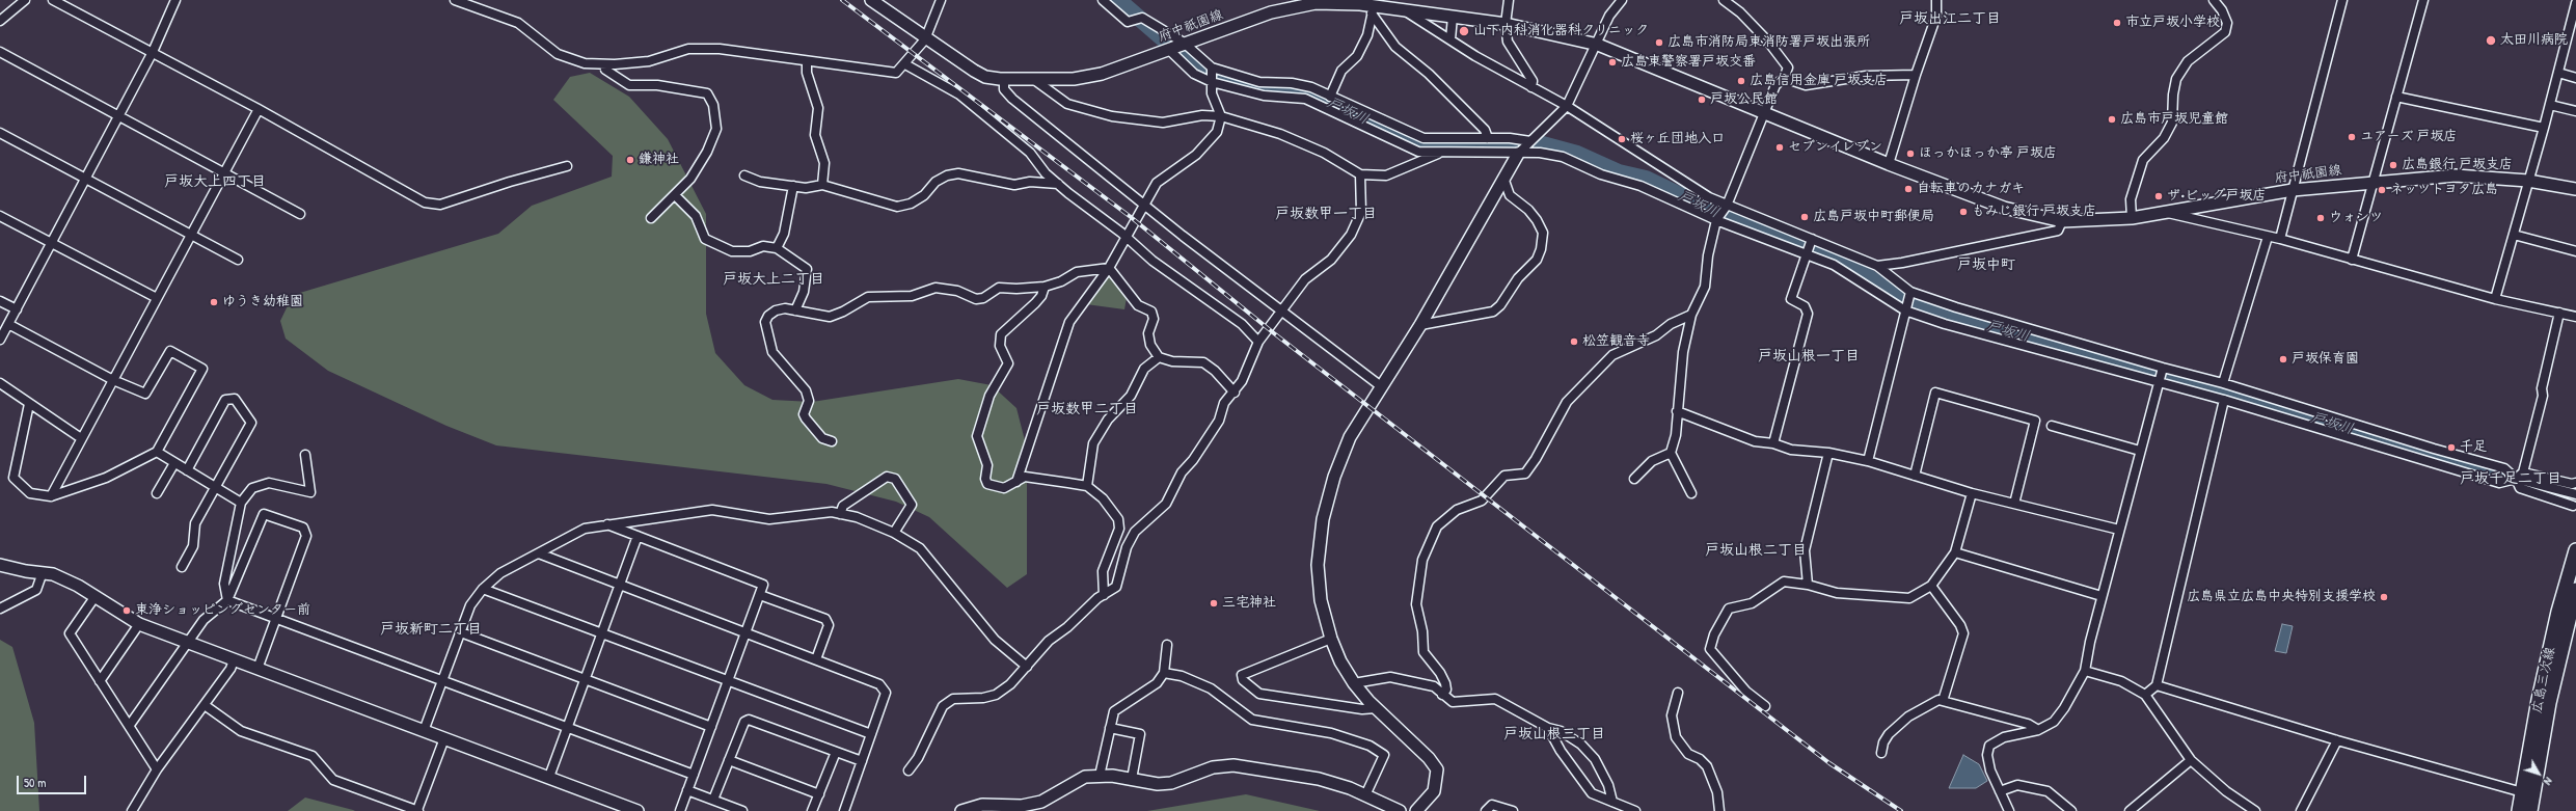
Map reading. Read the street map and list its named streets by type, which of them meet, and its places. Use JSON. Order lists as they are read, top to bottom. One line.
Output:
{"streets":{"main road":["広島三次線"],"street":["府中祇園線"]},"districts":["戸坂出江二丁目","戸坂大上四丁目","戸坂数甲一丁目","戸坂中町","戸坂大上二丁目","戸坂山根一丁目","戸坂数甲二丁目","戸坂千足二丁目","戸坂山根二丁目","戸坂新町二丁目","戸坂山根三丁目"],"water":["戸坂川"],"places":["市立戸坂小学校","山下内科消化器科クリニック","太田川病院","広島市消防局東消防署戸坂出張所","広島東警察署戸坂交番","広島信用金庫 戸坂支店","戸坂公民館","広島市戸坂児童館","ユアーズ 戸坂店","桜ヶ丘団地入口","セブンイレブン","ほっかほっか亭 戸坂店","鎌神社","広島銀行 戸坂支店","自転車のカナガキ","ネッツトヨタ広島","ザ•ビッグ戸坂店","もみじ銀行 戸坂支店","広島戸坂中町郵便局","ウォンツ","ゆうき幼稚園","松笠観音寺","戸坂保育園","千足","広島県立広島中央特別支援学校","三宅神社","東浄ショッピングセンター前"],"scale_bar":"50 m","north":"bottom right"}
